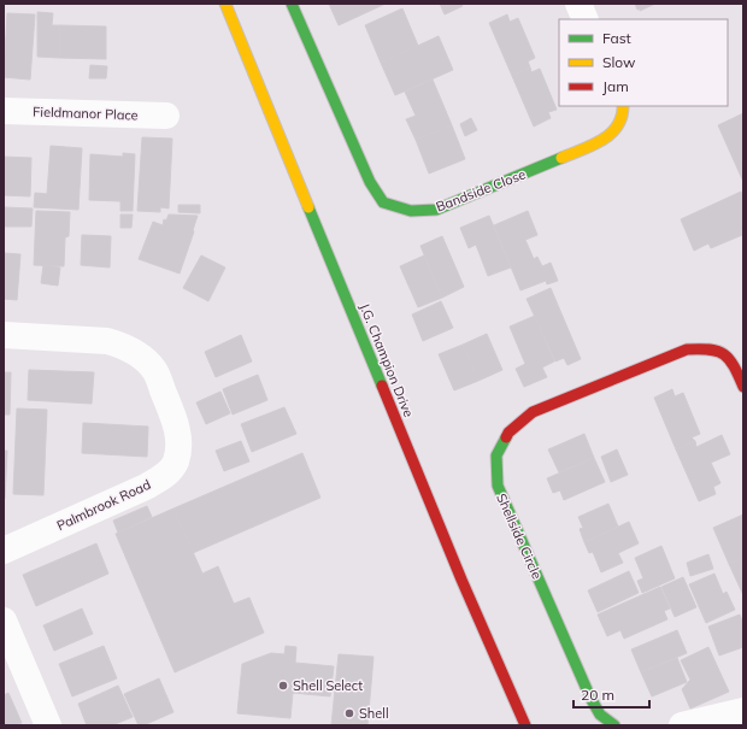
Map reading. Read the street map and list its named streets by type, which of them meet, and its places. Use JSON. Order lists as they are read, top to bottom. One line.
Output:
{"streets":{"street":["Fieldmanor Place","Bandside Close","J.G. Champion Drive","Palmbrook Road","Shellside Circle"]},"places":["Shell Select","Shell"],"legend":["Fast","Slow","Jam"],"scale_bar":"20 m"}
